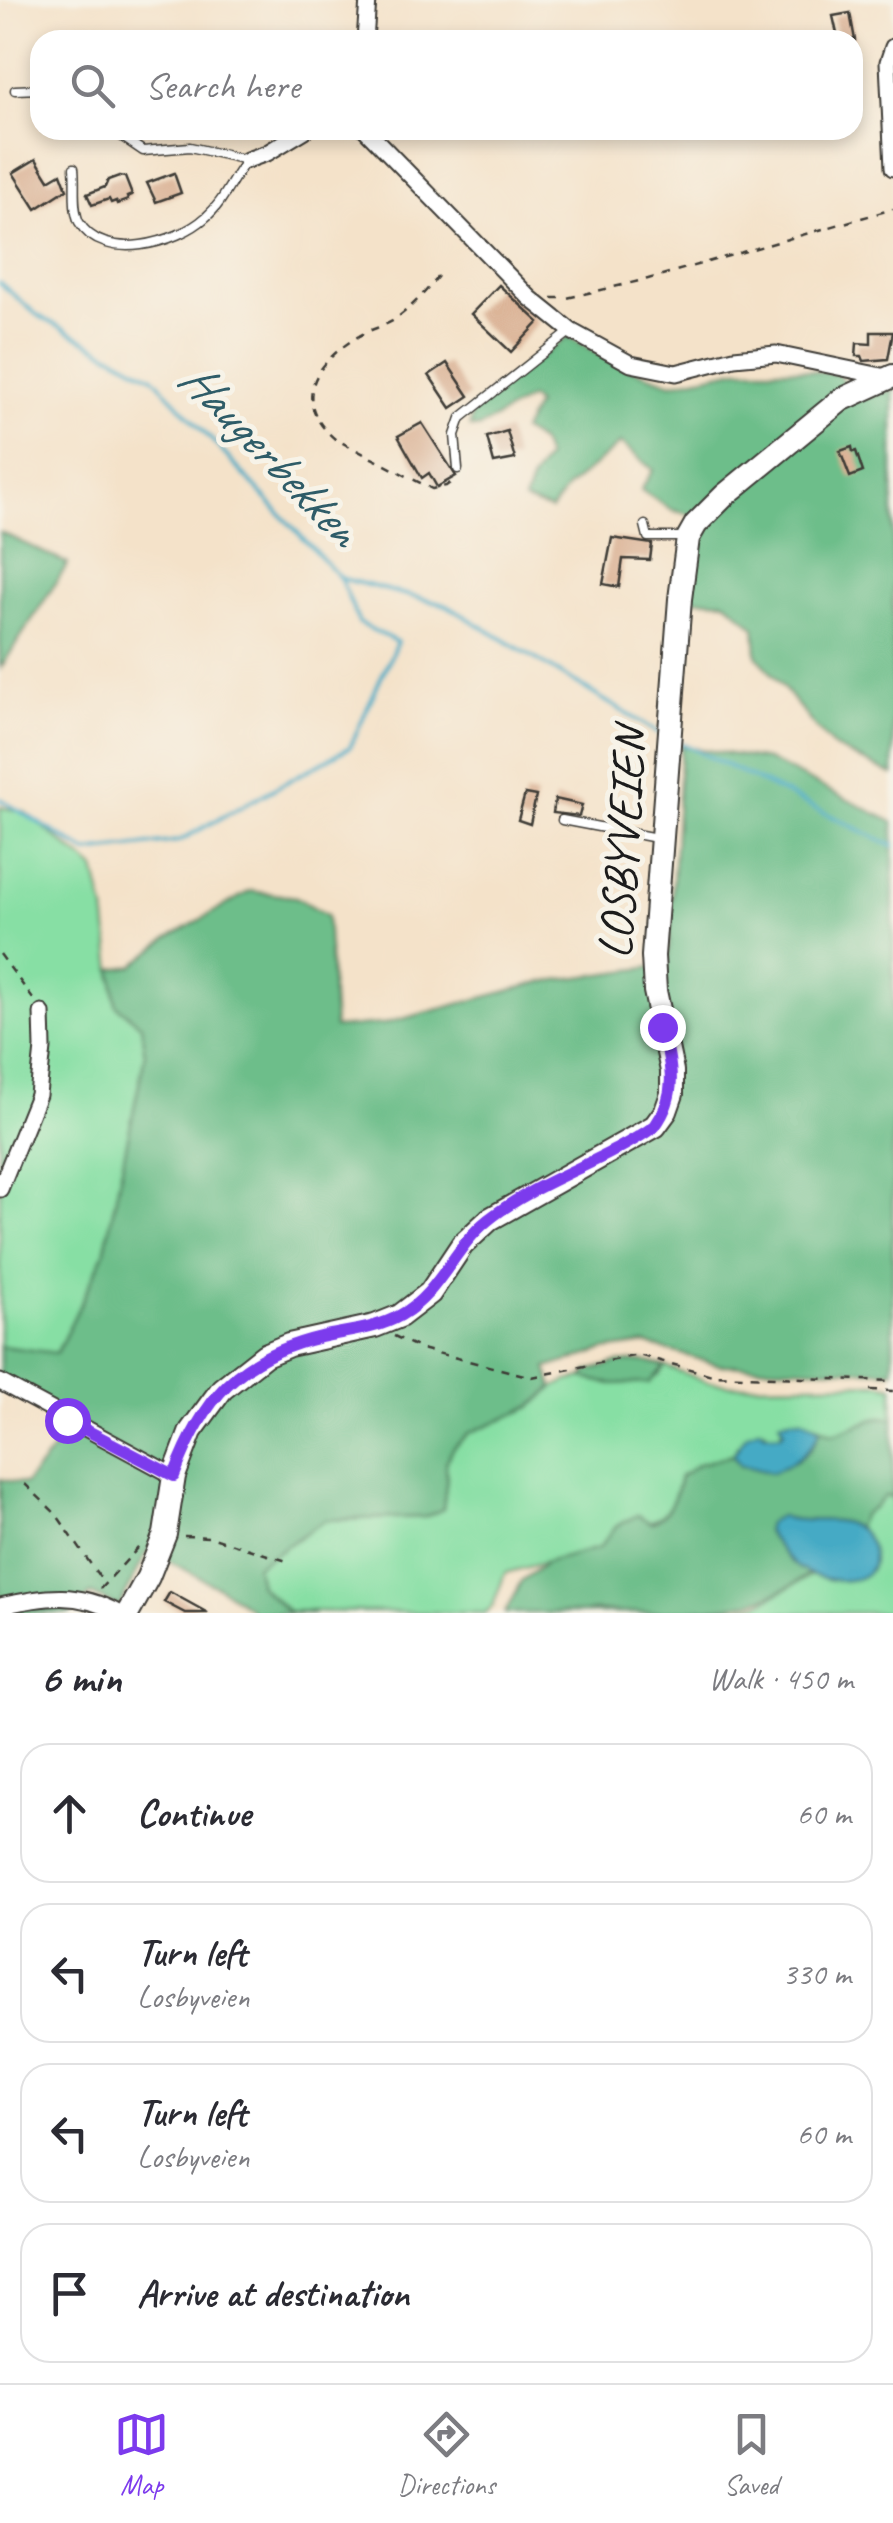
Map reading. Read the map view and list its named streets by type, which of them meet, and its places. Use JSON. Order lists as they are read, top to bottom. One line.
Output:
{"streets":{"main road":["LOSBYVEIEN"]},"water":["Haugerbekken"],"page":{"search":"Search here","heading":["6 min","Walk · 450 m"],"list":[["Continue","60 m"],["Turn left","Losbyveien","330 m"],["Turn left","Losbyveien","60 m"],"Arrive at destination"],"nav":["Map","Directions","Saved"]}}
